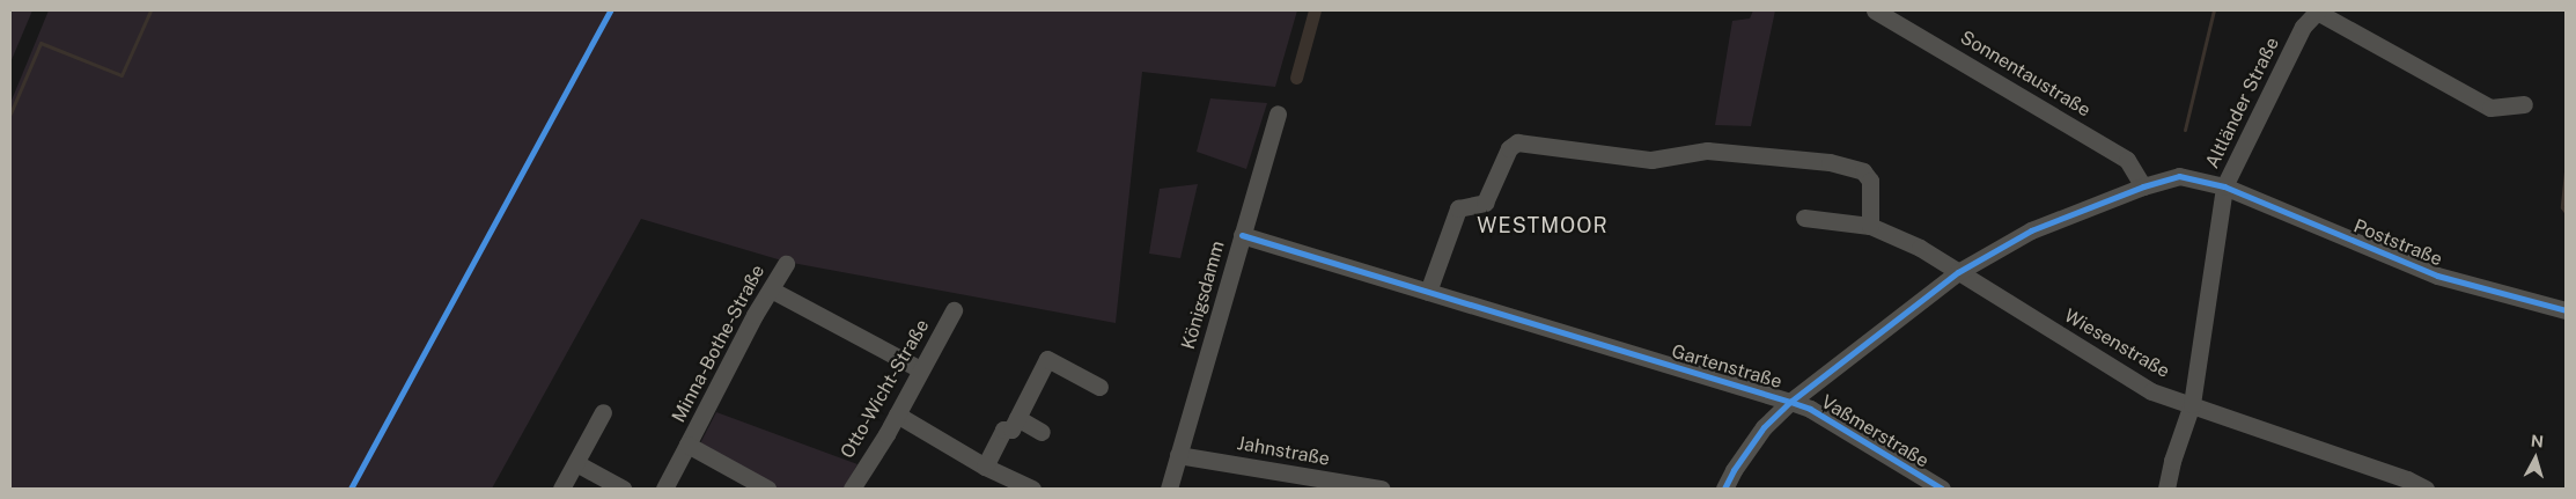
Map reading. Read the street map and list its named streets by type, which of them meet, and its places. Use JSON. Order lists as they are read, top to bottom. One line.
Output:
{"streets":{"street":["Sonnentaustraße","Altländer Straße","Poststraße","Königsdamm","Minna-Bothe-Straße","Wiesenstraße","Gartenstraße","Otto-Wicht-Straße","Vaßmerstraße","Jahnstraße"]},"crossings":[["Sonnentaustraße","Gartenstraße"],["Altländer Straße","Poststraße"],["Altländer Straße","Wiesenstraße"],["Altländer Straße","Gartenstraße"],["Poststraße","Gartenstraße"],["Königsdamm","Gartenstraße"],["Königsdamm","Jahnstraße"],["Wiesenstraße","Gartenstraße"],["Gartenstraße","Vaßmerstraße"]],"districts":["WESTMOOR"],"north":"top"}
